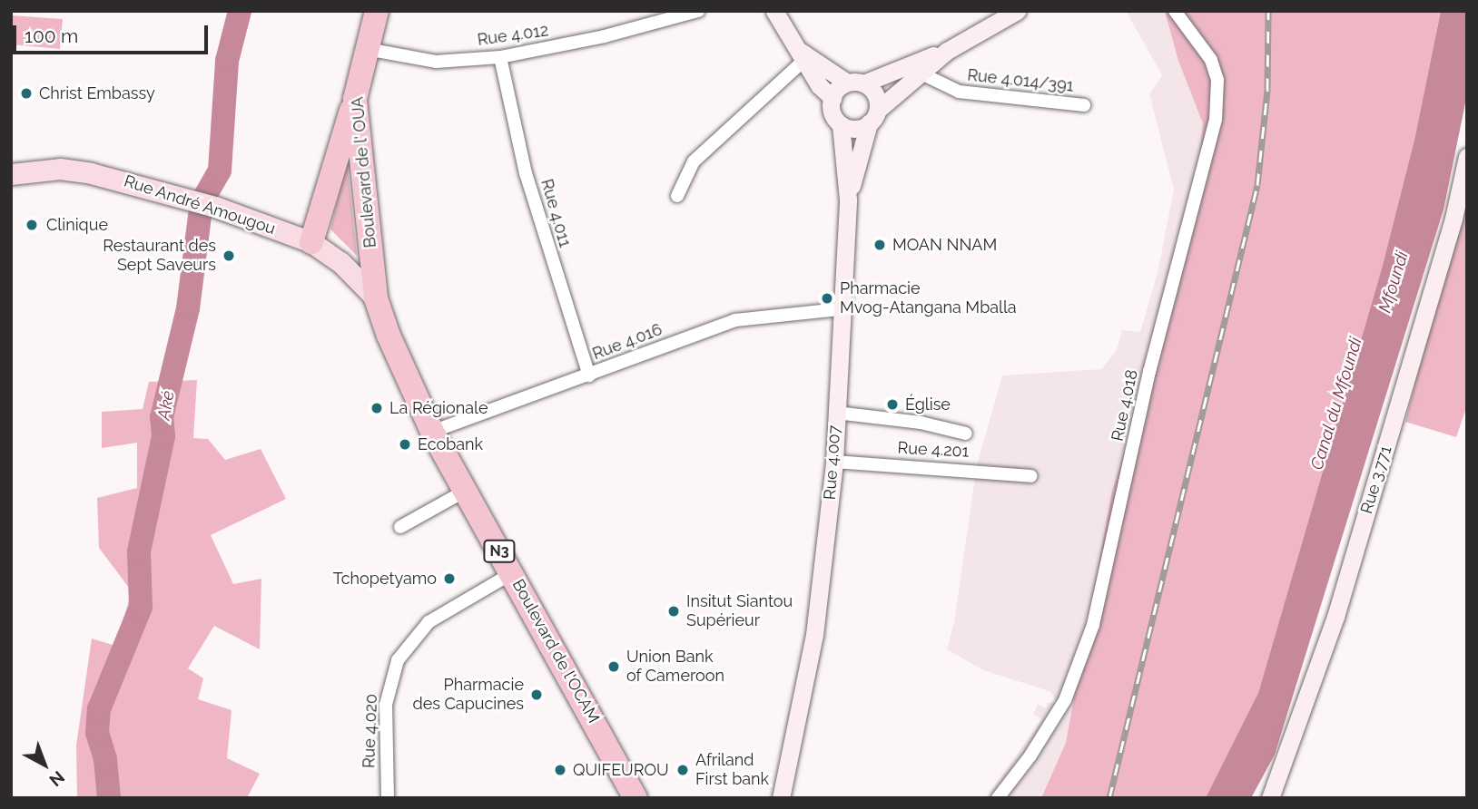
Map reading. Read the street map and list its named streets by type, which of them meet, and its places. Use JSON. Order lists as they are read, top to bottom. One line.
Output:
{"streets":{"highway":["Boulevard de l' OUA","N3","Boulevard de l'OCAM"],"main road":["Rue André Amougou","Rue 4.007","Rue 3.771"],"street":["Rue 4.012","Rue 4.014/391","Rue 4.011","Rue 4.016","Rue 4.018","Rue 4.201","Rue 4.020"]},"crossings":[["Rue 4.012","Boulevard de l' OUA"],["Rue 4.012","Rue 4.011"],["Boulevard de l' OUA","Boulevard de l'OCAM"],["Rue 4.011","Rue 4.016"],["Rue 4.016","Rue 4.007"],["Rue 4.016","Boulevard de l'OCAM"],["Rue 4.201","Rue 4.007"],["Boulevard de l'OCAM","Rue 4.020"]],"water":["Mfoundi","Canal du Mfoundi","Aké"],"places":["Christ Embassy","Clinique","MOAN NNAM","Restaurant des Sept Saveurs","Pharmacie Mvog-Atangana Mballa","Église","La Régionale","Ecobank","Tchopetyamo","Insitut Siantou Supérieur","Union Bank of Cameroon","Pharmacie des Capucines","QUIFEUROU","Afriland First bank"],"scale_bar":"100 m","north":"bottom right"}
